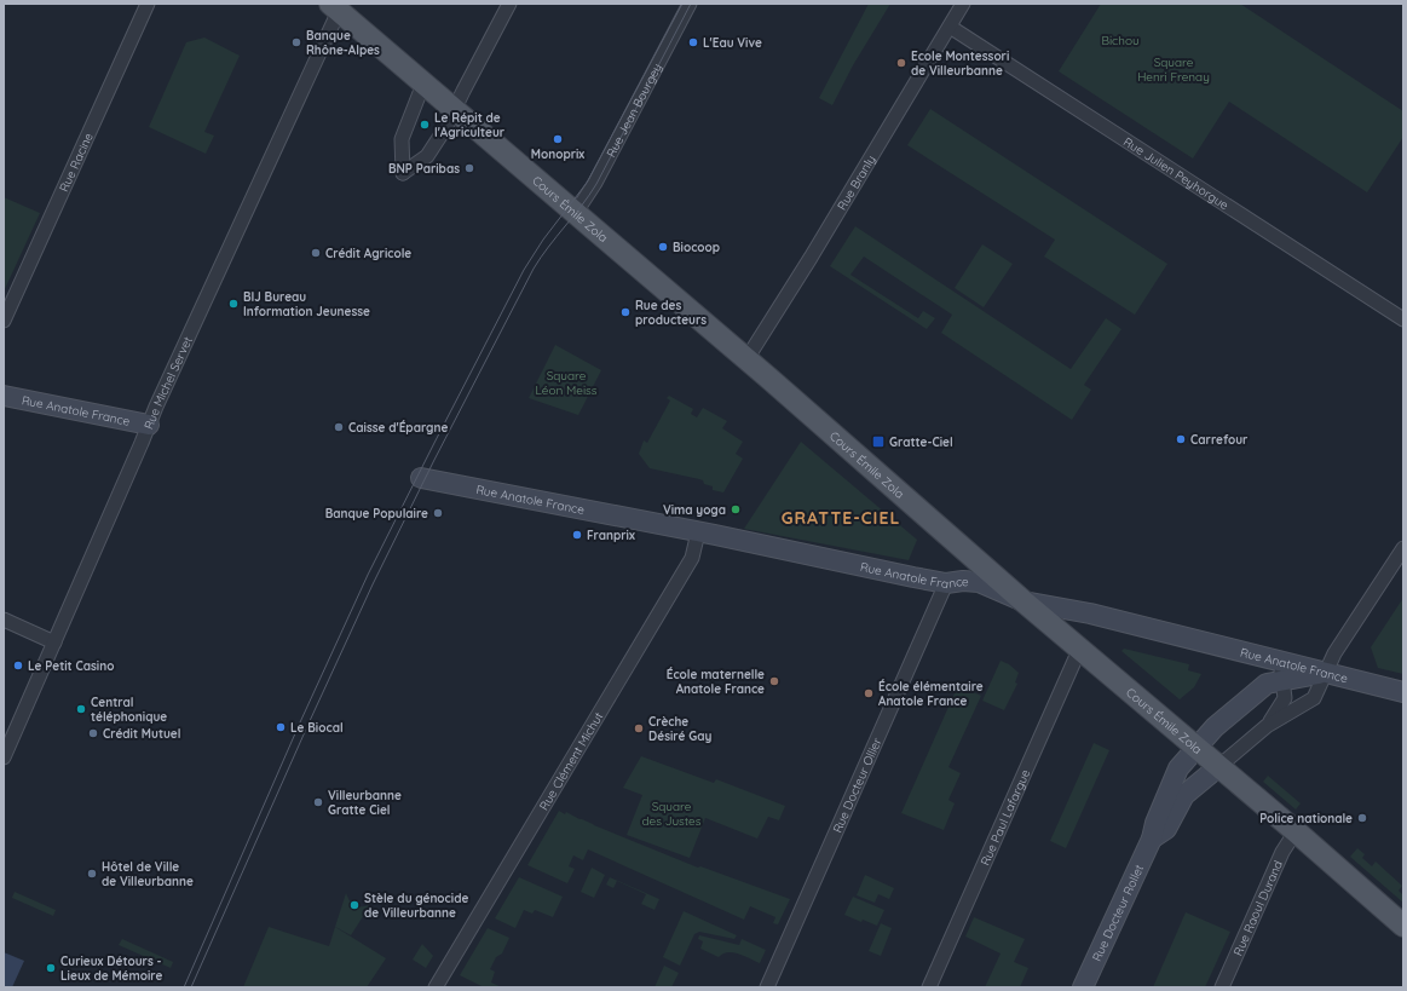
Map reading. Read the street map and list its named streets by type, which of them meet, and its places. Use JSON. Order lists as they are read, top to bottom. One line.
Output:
{"streets":{"main road":["Cours Émile Zola"],"street":["Rue Jean Bourgey","Rue Racine","Rue Julien Peyhorgue","Rue Branly","Rue Michel Servet","Rue Anatole France","Rue Clément Michut","Rue Docteur Ollier","Rue Paul Lafargue","Rue Raoul Durand","Rue Docteur Rollet"]},"crossings":[["Rue Jean Bourgey","Cours Émile Zola"],["Rue Julien Peyhorgue","Rue Branly"],["Rue Branly","Cours Émile Zola"],["Cours Émile Zola","Rue Michel Servet"],["Cours Émile Zola","Rue Anatole France"],["Cours Émile Zola","Rue Paul Lafargue"],["Cours Émile Zola","Rue Raoul Durand"],["Cours Émile Zola","Rue Docteur Rollet"],["Rue Michel Servet","Rue Anatole France"],["Rue Anatole France","Rue Clément Michut"],["Rue Anatole France","Rue Docteur Ollier"],["Rue Anatole France","Rue Docteur Rollet"]],"districts":["GRATTE-CIEL"],"parks":["Bichou","Square Henri Frenay","Square Léon Meiss","Square des Justes"],"places":{"other":["Banque Rhône-Alpes","L'Eau Vive","Ecole Montessori de Villeurbanne","Le Répit de l'Agriculteur","Monoprix","BNP Paribas","Biocoop","Crédit Agricole","BIJ Bureau Information Jeunesse","Rue des producteurs","Caisse d'Épargne","Carrefour","Vima yoga","Banque Populaire","Franprix","Le Petit Casino","École maternelle Anatole France","École élémentaire Anatole France","Central téléphonique","Le Biocal","Crèche Désiré Gay","Crédit Mutuel","Villeurbanne Gratte Ciel","Police nationale","Hôtel de Ville de Villeurbanne","Stèle du génocide de Villeurbanne","Curieux Détours - Lieux de Mémoire"],"transit":["Gratte-Ciel"]}}
